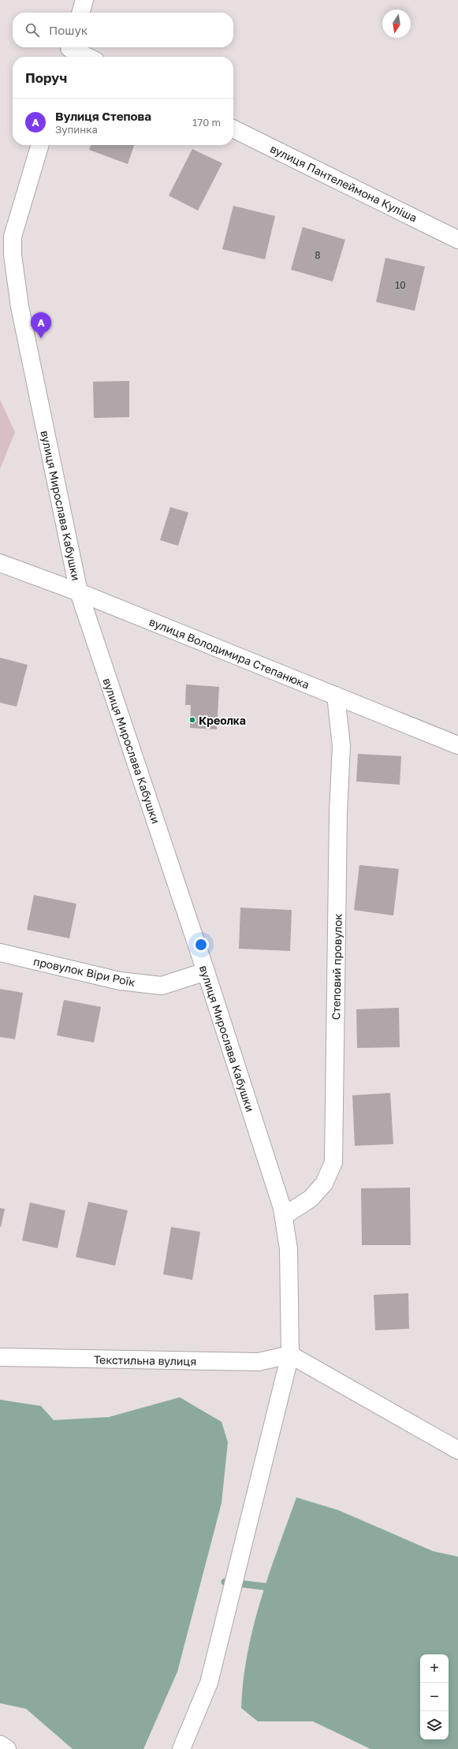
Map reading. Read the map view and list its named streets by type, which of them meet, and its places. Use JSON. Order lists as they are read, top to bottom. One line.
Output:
{"streets":{"street":["вулиця Пантелеймона Куліша","вулиця Мирослава Кабушки","вулиця Володимира Степанюка","Степовий провулок","провулок Віри Роїк","Текстильна вулиця"]},"crossings":[["вулиця Мирослава Кабушки","вулиця Володимира Степанюка"],["вулиця Мирослава Кабушки","Степовий провулок"],["вулиця Мирослава Кабушки","провулок Віри Роїк"],["вулиця Мирослава Кабушки","Текстильна вулиця"],["вулиця Володимира Степанюка","Степовий провулок"]],"places":["Креолка"],"house_numbers":["8","10"],"north":"bottom","page":{"search":"Пошук","heading":"Поруч","list":[{"mark":"A","name":"Вулиця Степова","note":"Зупинка","value":"170 m"}],"pins":"A","map_buttons":["+","−"]}}
